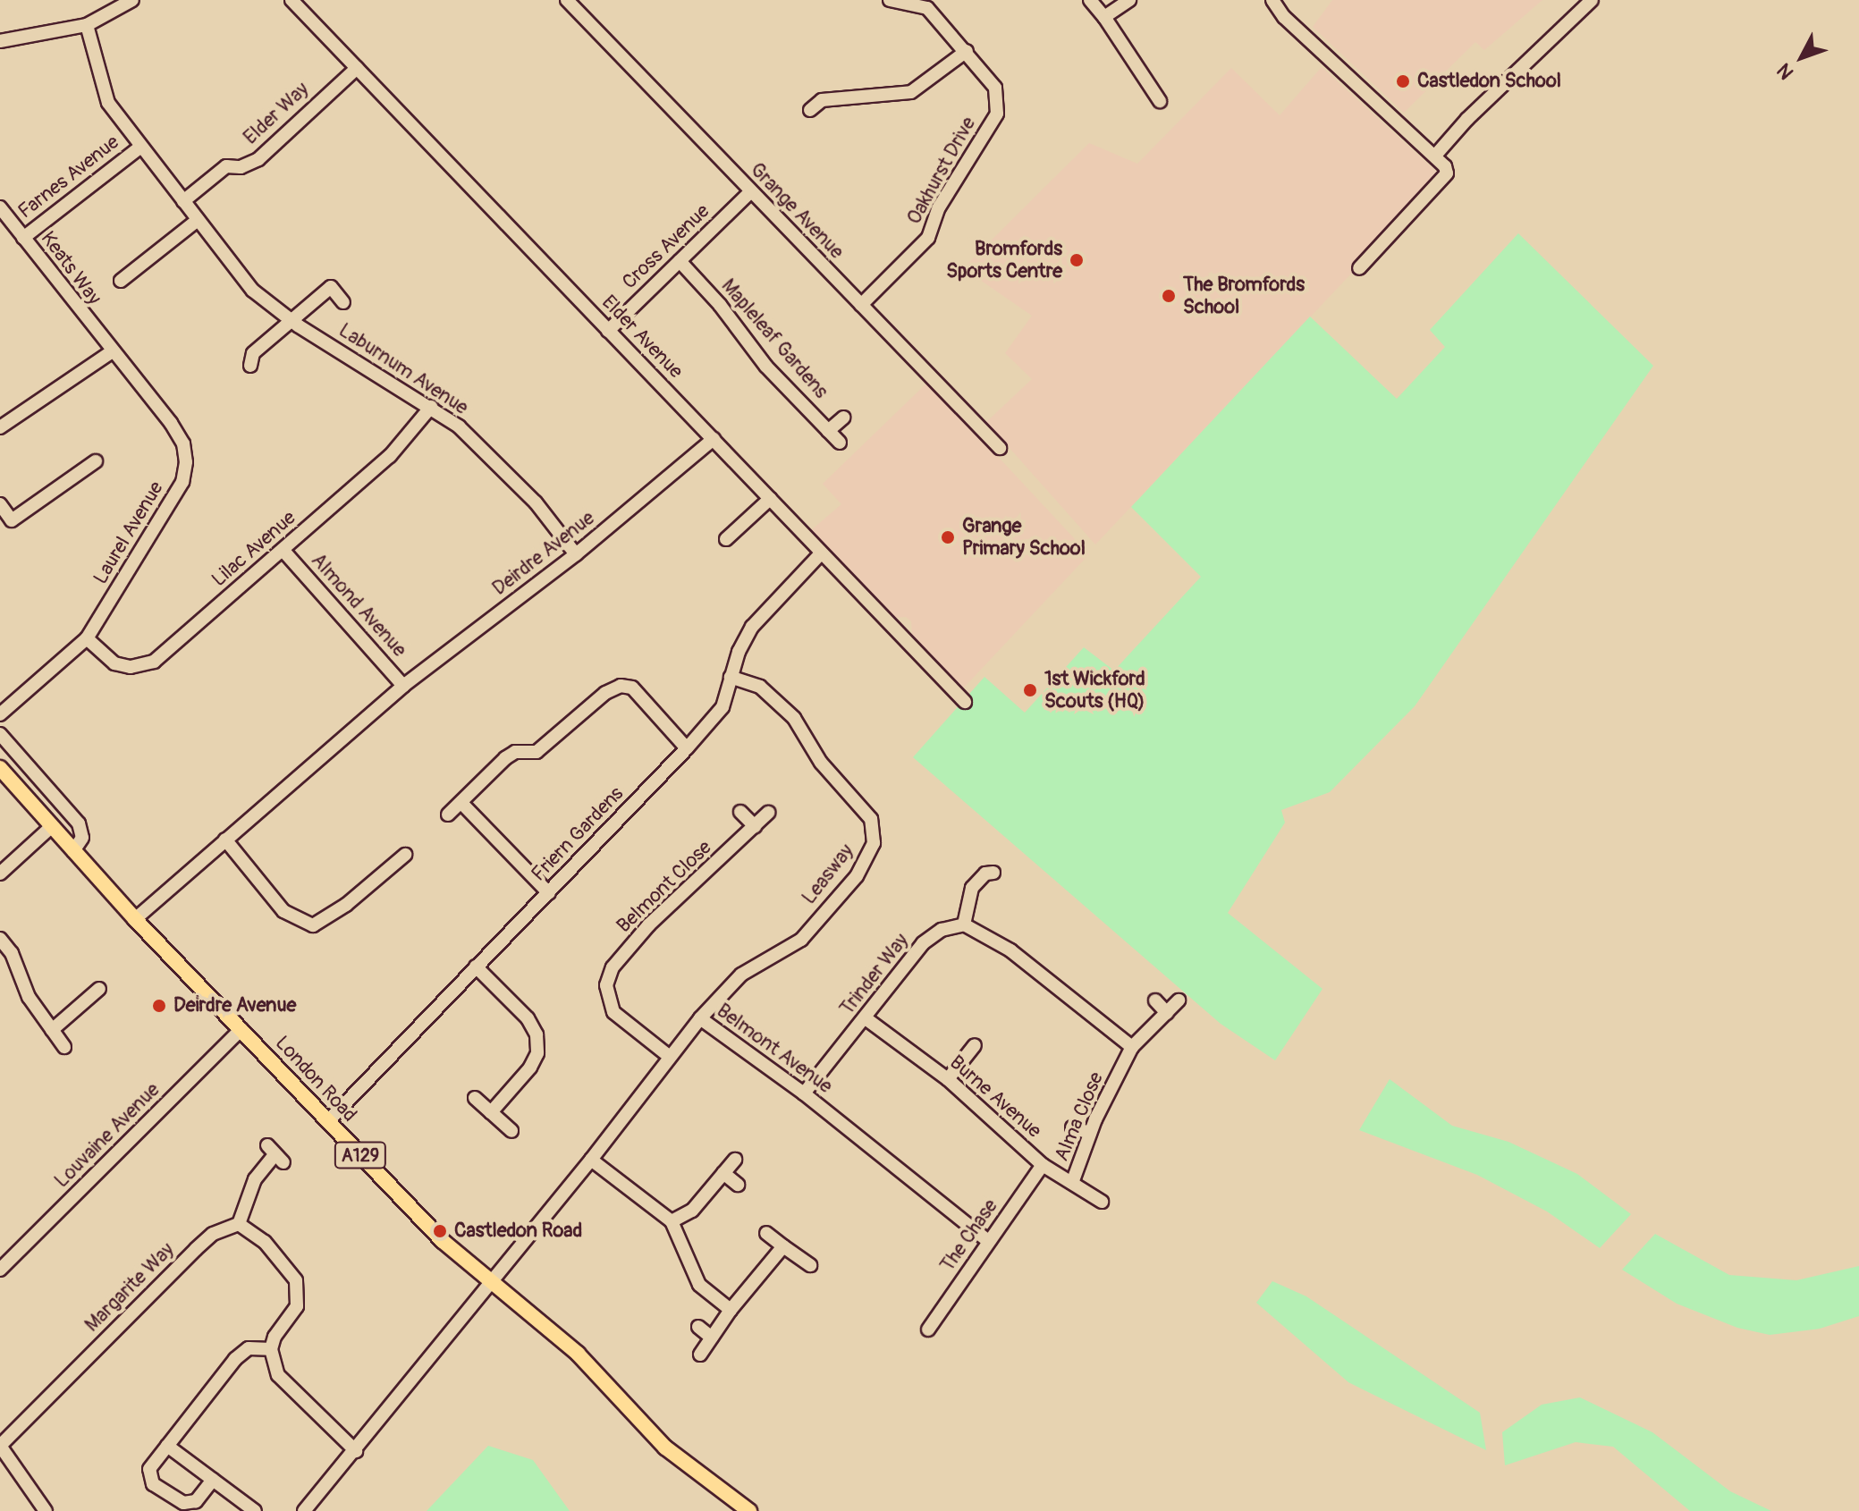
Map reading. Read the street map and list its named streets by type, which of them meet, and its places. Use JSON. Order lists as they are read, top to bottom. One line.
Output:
{"streets":{"main road":["London Road","A129"],"street":["Elder Way","Oakhurst Drive","Farnes Avenue","Grange Avenue","Cross Avenue","Keats Way","Elder Avenue","Mapleleaf Gardens","Laburnum Avenue","Laurel Avenue","Lilac Avenue","Deirdre Avenue","Almond Avenue","Friern Gardens","Leasway","Belmont Close","Trinder Way","Belmont Avenue","Burne Avenue","Alma Close","Louvaine Avenue","The Chase","Margarite Way"]},"crossings":[["Elder Way","Elder Avenue"],["Elder Way","Laburnum Avenue"],["Oakhurst Drive","Grange Avenue"],["Farnes Avenue","Keats Way"],["Farnes Avenue","Laburnum Avenue"],["Grange Avenue","Cross Avenue"],["Cross Avenue","Elder Avenue"],["Cross Avenue","Mapleleaf Gardens"],["Keats Way","Laurel Avenue"],["Elder Avenue","Deirdre Avenue"],["Elder Avenue","Friern Gardens"],["Laburnum Avenue","Lilac Avenue"],["Laburnum Avenue","Deirdre Avenue"],["Laurel Avenue","Lilac Avenue"],["Lilac Avenue","Almond Avenue"],["Deirdre Avenue","Almond Avenue"],["Deirdre Avenue","London Road"],["Friern Gardens","Leasway"],["Friern Gardens","London Road"],["Leasway","Belmont Avenue"],["Belmont Close","Belmont Avenue"],["Trinder Way","Belmont Avenue"],["Trinder Way","Burne Avenue"],["Belmont Avenue","London Road"],["Belmont Avenue","The Chase"],["London Road","Louvaine Avenue"],["Burne Avenue","Alma Close"],["Burne Avenue","The Chase"]],"places":["Castledon School","Bromfords Sports Centre","The Bromfords School","Grange Primary School","1st Wickford Scouts (HQ)","Deirdre Avenue","Castledon Road"],"north":"bottom left"}
